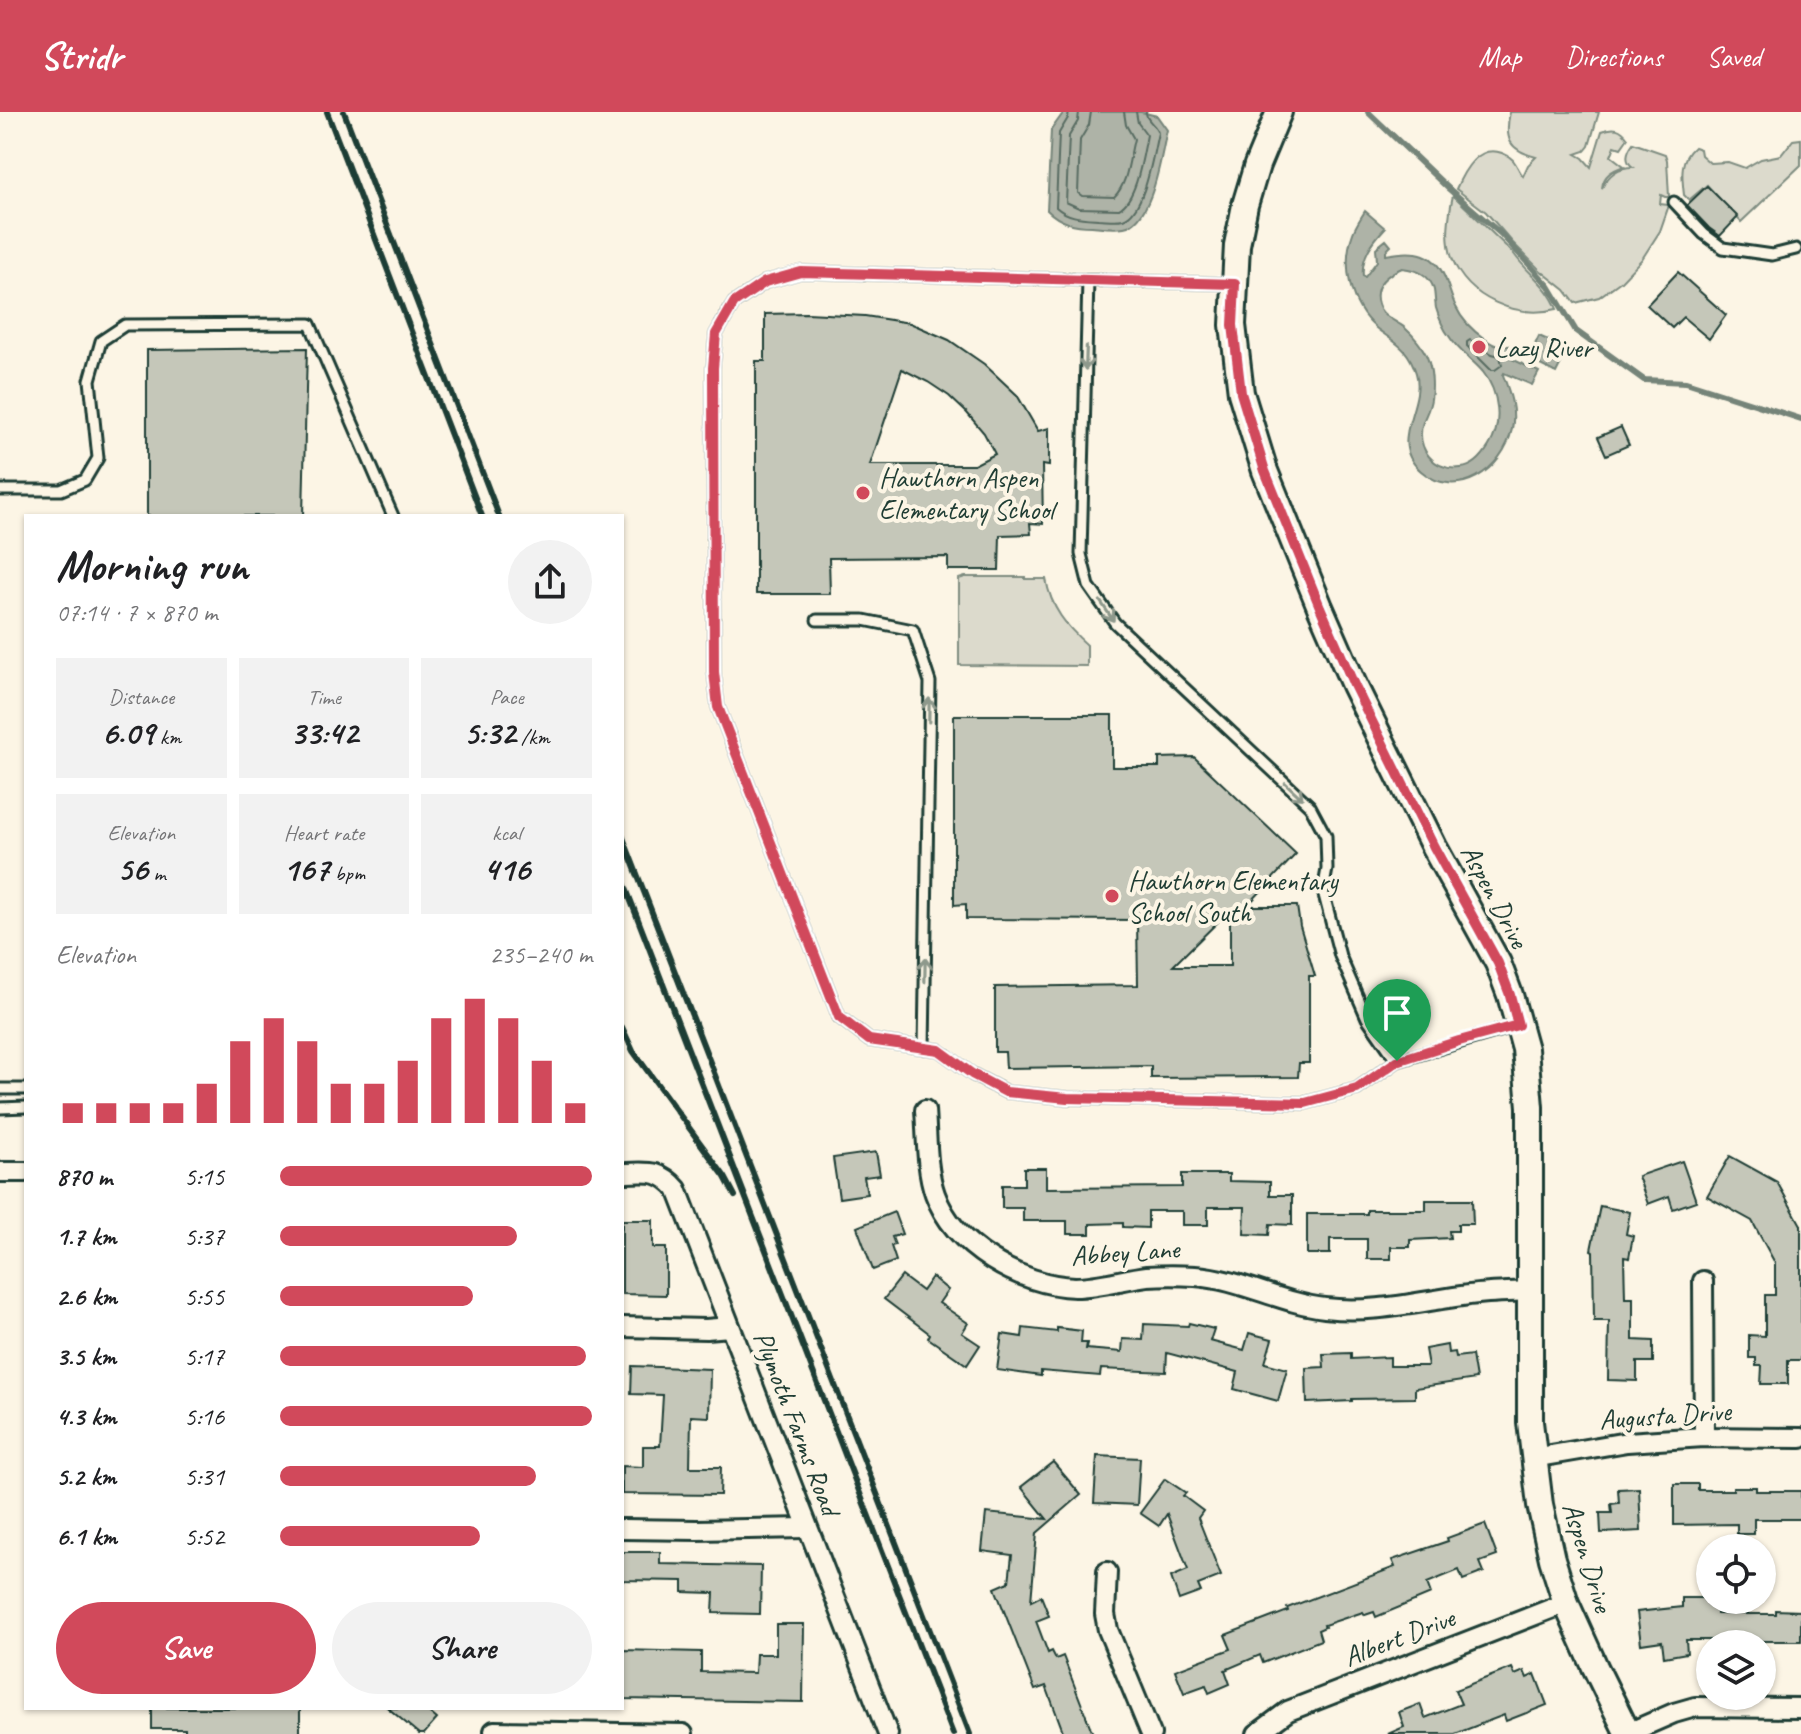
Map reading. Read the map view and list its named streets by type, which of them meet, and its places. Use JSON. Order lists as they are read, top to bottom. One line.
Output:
{"streets":{"street":["Aspen Drive","Abbey Lane","Augusta Drive","Plymoth Farms Road","Albert Drive"]},"crossings":[["Aspen Drive","Abbey Lane"],["Aspen Drive","Augusta Drive"],["Aspen Drive","Albert Drive"]],"places":["Lazy River","Hawthorn Aspen Elementary School","Hawthorn Elementary School South"],"page":{"header":"Stridr","nav":["Map","Directions","Saved"],"heading":["Morning run","07:14 · 7 × 870 m"],"stats":[["Distance","6.09 km"],["Time","33:42"],["Pace","5:32 /km"],["Elevation","56 m"],["Heart rate","167 bpm"],["kcal","416"]],"chart":["Elevation","235–240 m"],"list":[{"name":"870 m","note":"5:15"},{"name":"1.7 km","note":"5:37"},{"name":"2.6 km","note":"5:55"},{"name":"3.5 km","note":"5:17"},{"name":"4.3 km","note":"5:16"},{"name":"5.2 km","note":"5:31"},{"name":"6.1 km","note":"5:52"}],"buttons":["Save","Share"]}}
